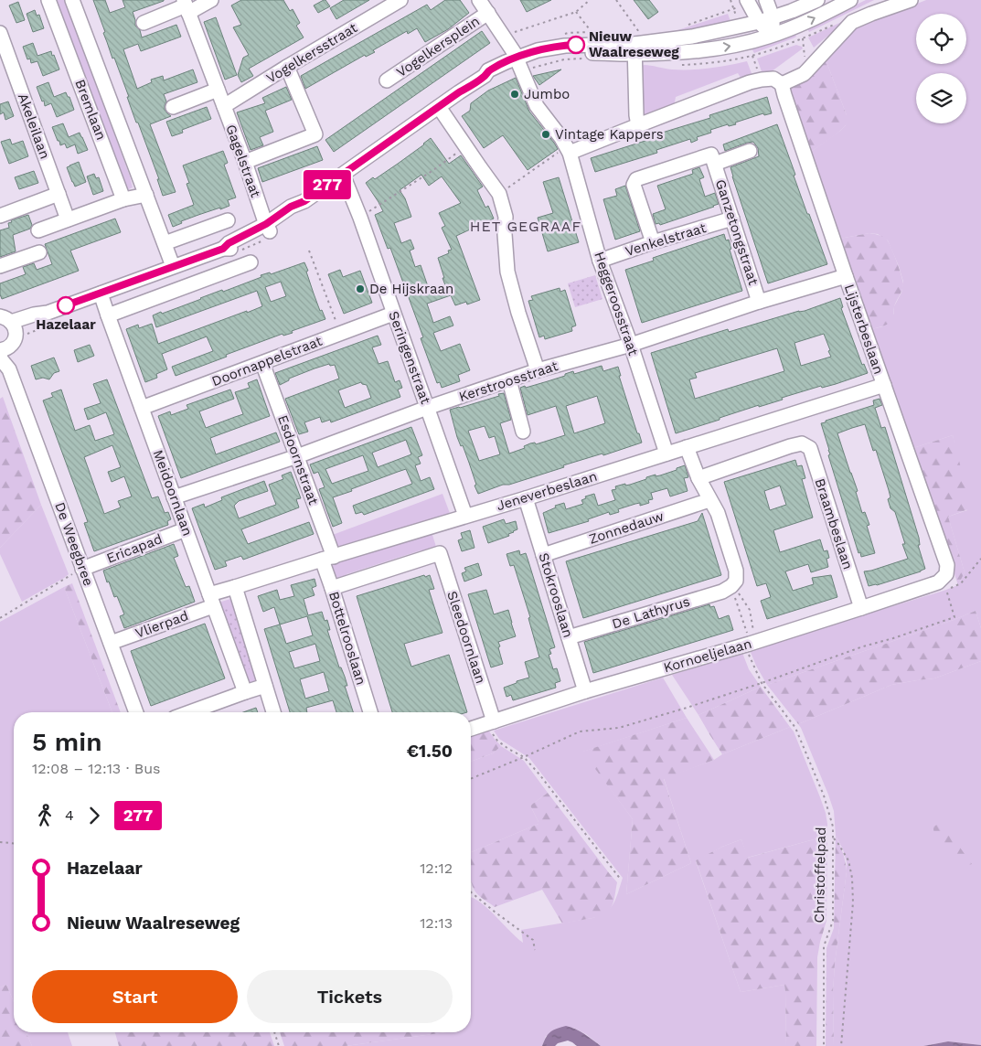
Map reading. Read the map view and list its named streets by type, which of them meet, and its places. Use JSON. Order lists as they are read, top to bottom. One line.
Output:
{"streets":{"street":["Vogelkersplein","Vogelkersstraat","Bremlaan","Akeleilaan","Gagelstraat","Ganzetongstraat","Venkelstraat","Heggeroosstraat","Lijsterbeslaan","Seringenstraat","Doornappelstraat","Kerstroosstraat","Esdoornstraat","Jeneverbeslaan","Meidoornlaan","Braambeslaan","Zonnedauw","De Weegbree","Ericapad","Stokrooslaan","De Lathyrus","Vlierpad","Sleedoornlaan","Bottelrooslaan","Kornoeljelaan"],"path":["Christoffelpad"]},"crossings":[["Vogelkersplein","Heggeroosstraat"],["Vogelkersstraat","Gagelstraat"],["Ganzetongstraat","Venkelstraat"],["Ganzetongstraat","Kerstroosstraat"],["Venkelstraat","Heggeroosstraat"],["Heggeroosstraat","Kerstroosstraat"],["Heggeroosstraat","Jeneverbeslaan"],["Lijsterbeslaan","Kerstroosstraat"],["Lijsterbeslaan","Jeneverbeslaan"],["Lijsterbeslaan","Kornoeljelaan"],["Seringenstraat","Doornappelstraat"],["Seringenstraat","Kerstroosstraat"],["Seringenstraat","Jeneverbeslaan"],["Doornappelstraat","Esdoornstraat"],["Doornappelstraat","Meidoornlaan"],["Kerstroosstraat","Esdoornstraat"],["Kerstroosstraat","Meidoornlaan"],["Esdoornstraat","Jeneverbeslaan"],["Esdoornstraat","Bottelrooslaan"],["Jeneverbeslaan","Meidoornlaan"],["Jeneverbeslaan","Stokrooslaan"],["Jeneverbeslaan","Vlierpad"],["Jeneverbeslaan","Bottelrooslaan"],["Meidoornlaan","Ericapad"],["Meidoornlaan","Vlierpad"],["Braambeslaan","Kornoeljelaan"],["Zonnedauw","Stokrooslaan"],["De Weegbree","Ericapad"],["De Weegbree","Vlierpad"],["Stokrooslaan","De Lathyrus"],["Stokrooslaan","Kornoeljelaan"],["Sleedoornlaan","Bottelrooslaan"],["Sleedoornlaan","Kornoeljelaan"],["Kornoeljelaan","Christoffelpad"]],"districts":["HET GEGRAAF"],"places":["Nieuw Waalreseweg","Jumbo","Vintage Kappers","De Hijskraan","Hazelaar"],"lines":["bus line 277"],"page":{"on_map":"277","heading":["5 min","12:08 – 12:13 · Bus","€1.50"],"legs":["4","277"],"list":[{"name":"Hazelaar","value":"12:12"},{"name":"Nieuw Waalreseweg","value":"12:13"}],"buttons":["Start","Tickets"]}}
